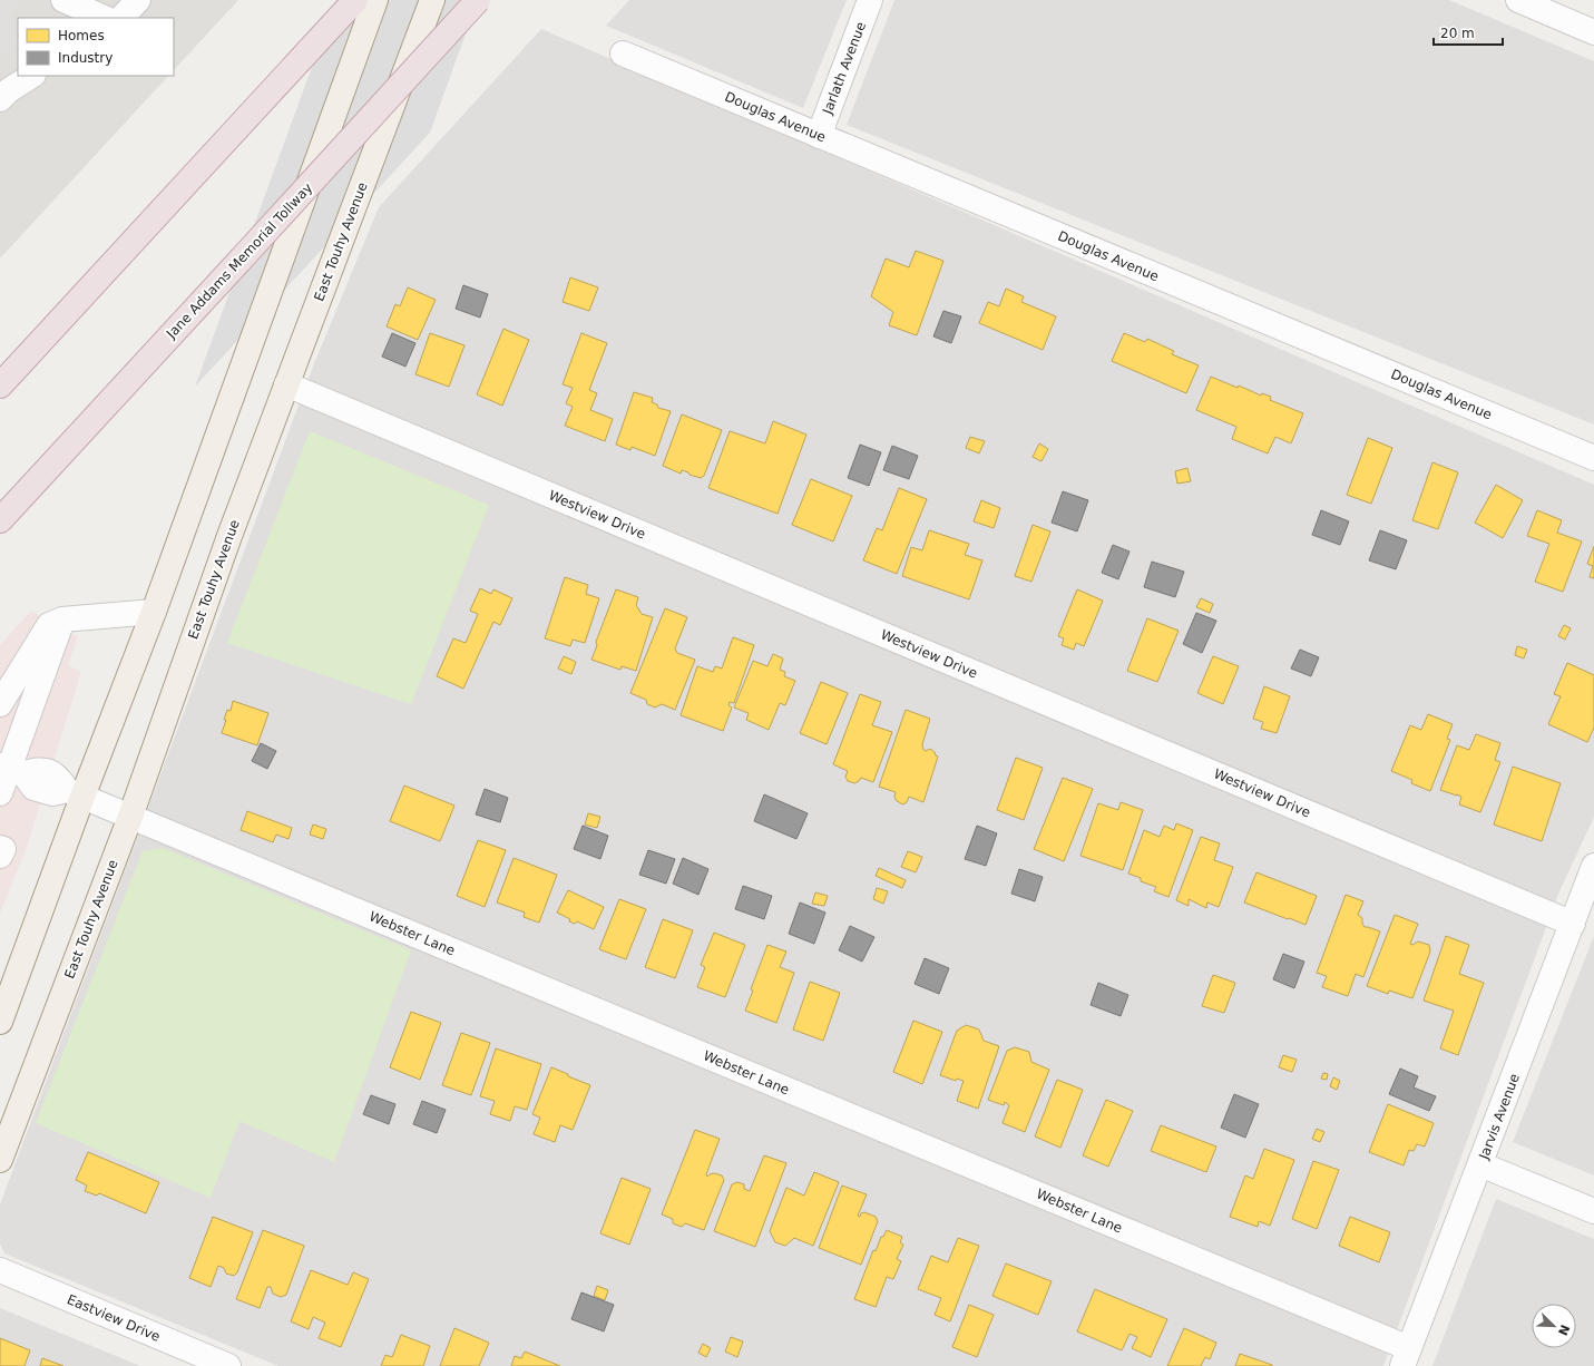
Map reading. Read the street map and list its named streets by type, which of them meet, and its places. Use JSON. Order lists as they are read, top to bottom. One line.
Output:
{"streets":{"highway":["Jane Addams Memorial Tollway"],"main road":["East Touhy Avenue"],"street":["Jarlath Avenue","Douglas Avenue","Westview Drive","Webster Lane","Jarvis Avenue","Eastview Drive"]},"crossings":[["Jarlath Avenue","Douglas Avenue"],["East Touhy Avenue","Westview Drive"],["East Touhy Avenue","Webster Lane"],["Westview Drive","Jarvis Avenue"],["Webster Lane","Jarvis Avenue"]],"legend":["Homes","Industry"],"scale_bar":"20 m","north":"bottom right"}
